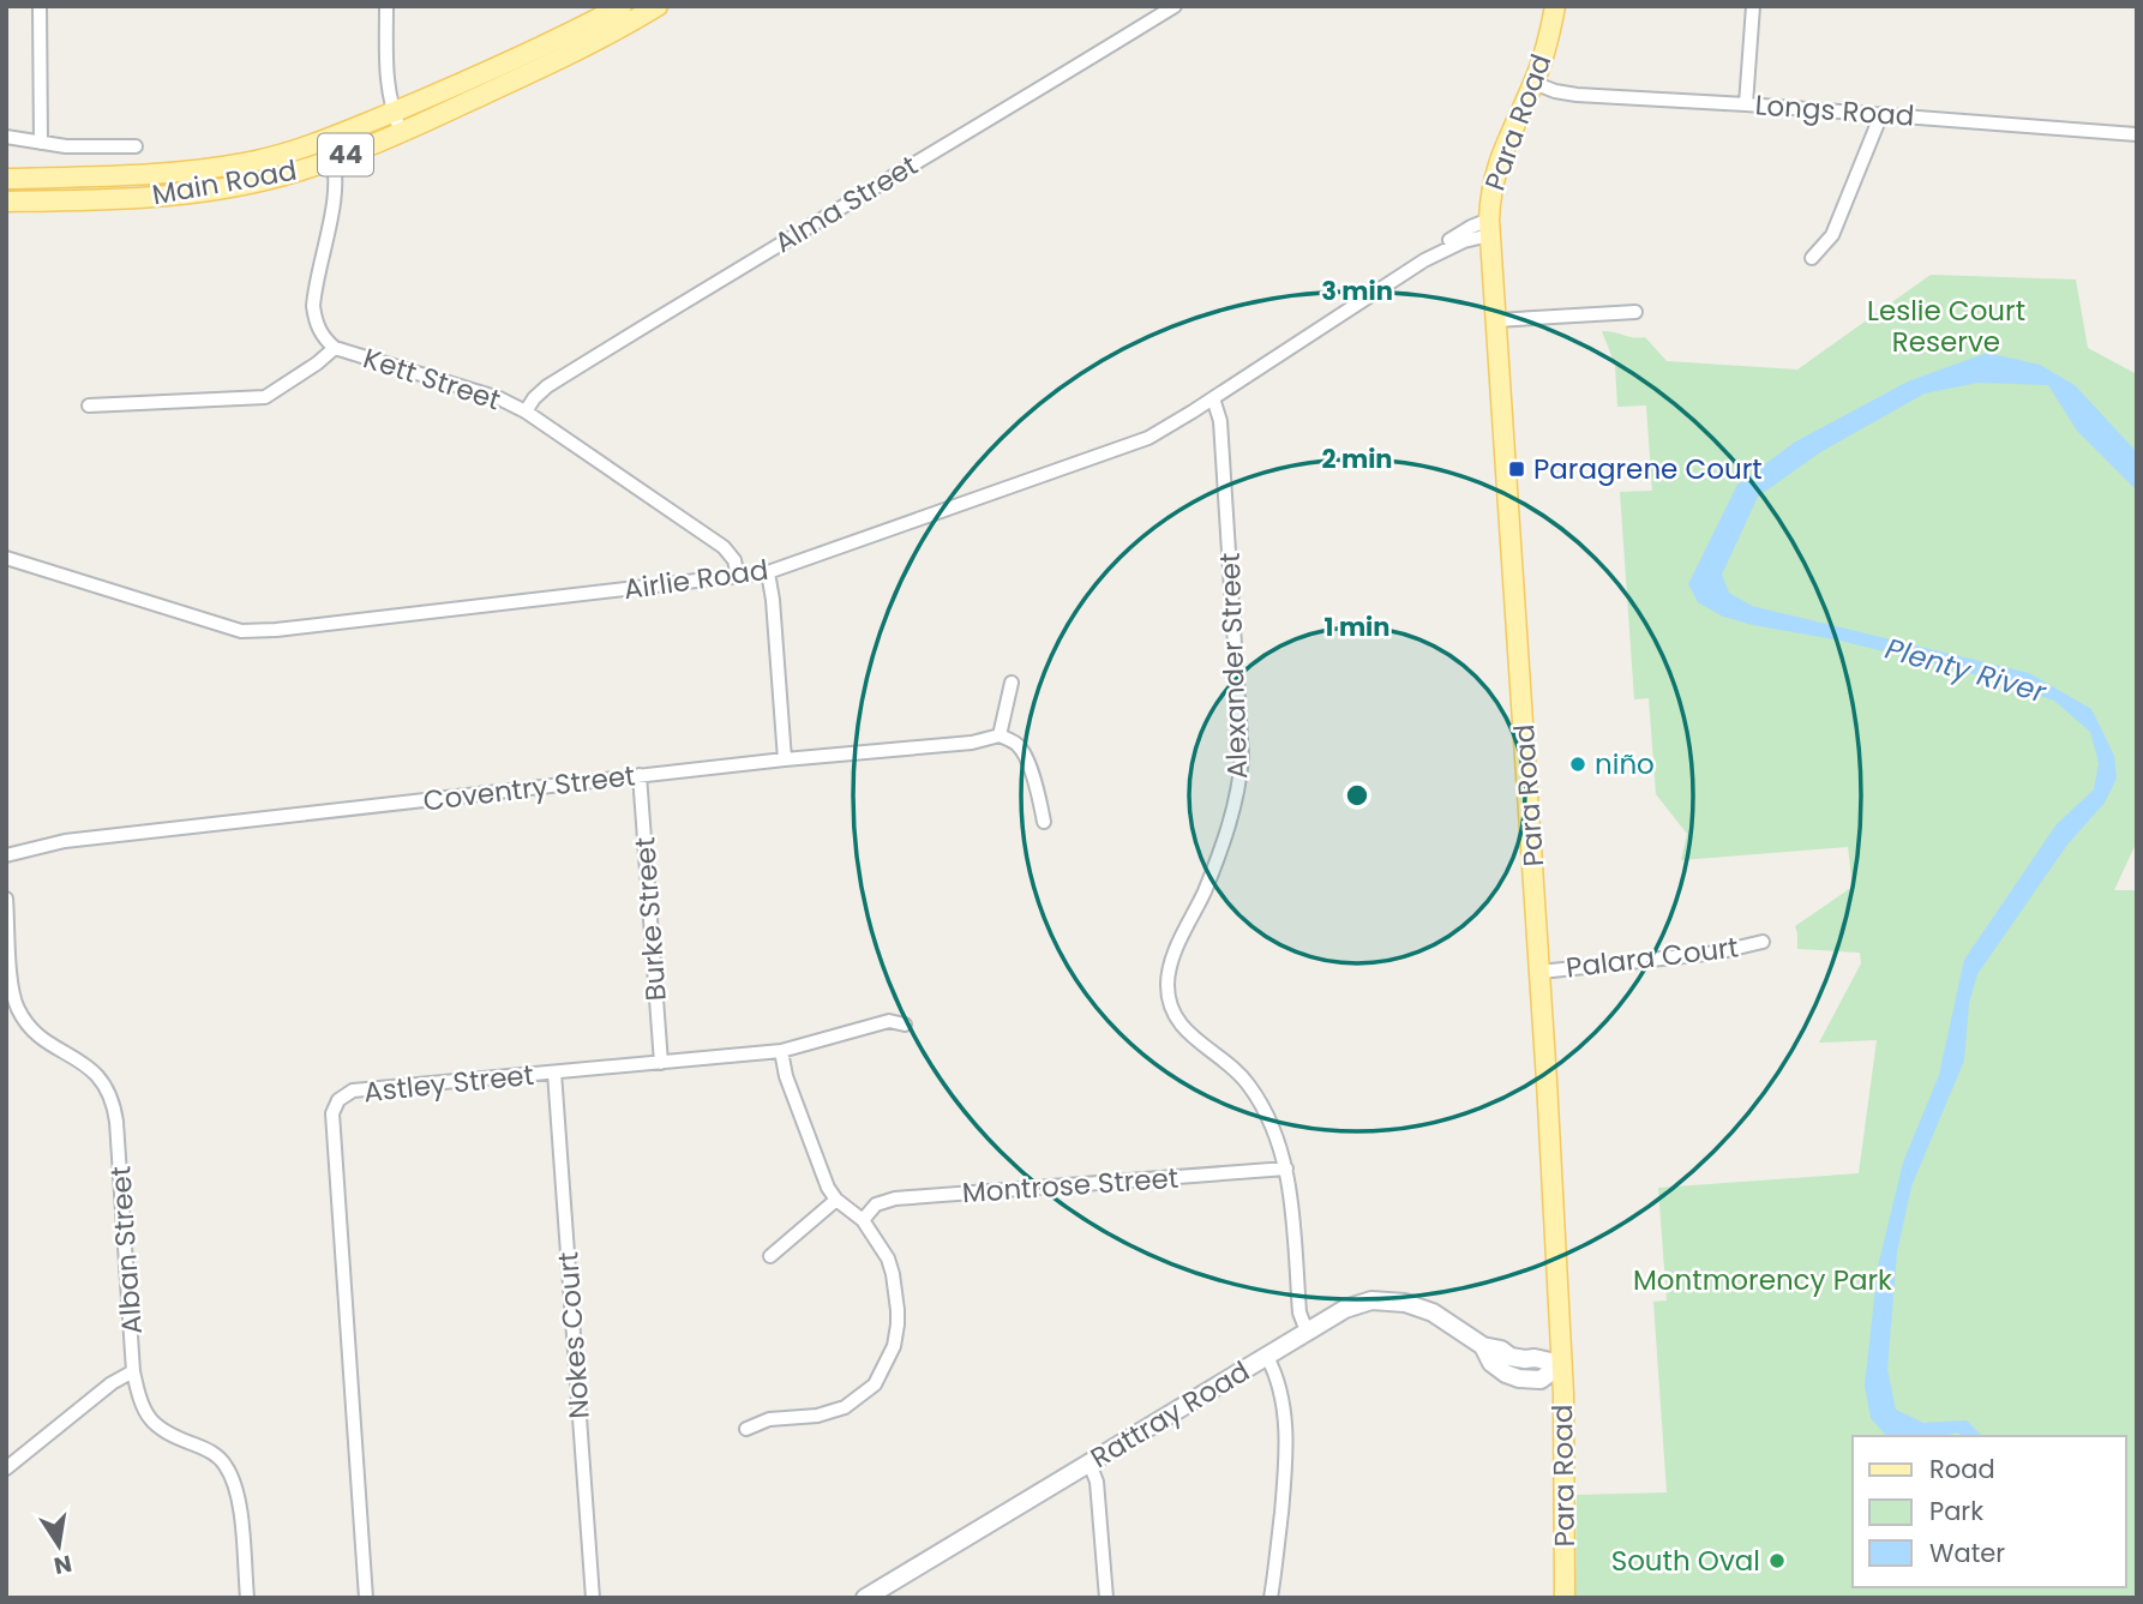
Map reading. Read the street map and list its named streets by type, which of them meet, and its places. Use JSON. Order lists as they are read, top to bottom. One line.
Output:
{"streets":{"main road":["Para Road","44","Main Road"],"street":["Longs Road","Alma Street","Kett Street","Airlie Road","Alexander Street","Coventry Street","Burke Street","Palara Court","Astley Street","Montrose Street","Alban Street","Nokes Court","Rattray Road"]},"crossings":[["Longs Road","Para Road"],["Para Road","Airlie Road"],["Para Road","Palara Court"],["Para Road","Rattray Road"],["Main Road","Kett Street"],["Alma Street","Kett Street"],["Kett Street","Airlie Road"],["Airlie Road","Alexander Street"],["Alexander Street","Montrose Street"],["Alexander Street","Rattray Road"],["Coventry Street","Burke Street"],["Burke Street","Astley Street"],["Astley Street","Nokes Court"]],"water":["Plenty River"],"parks":["Leslie Court Reserve","Montmorency Park"],"places":{"transit":["Paragrene Court"],"other":["niño","South Oval"]},"legend":["Road","Park","Water"],"north":"bottom","rings":["3 min","2 min","1 min"]}
